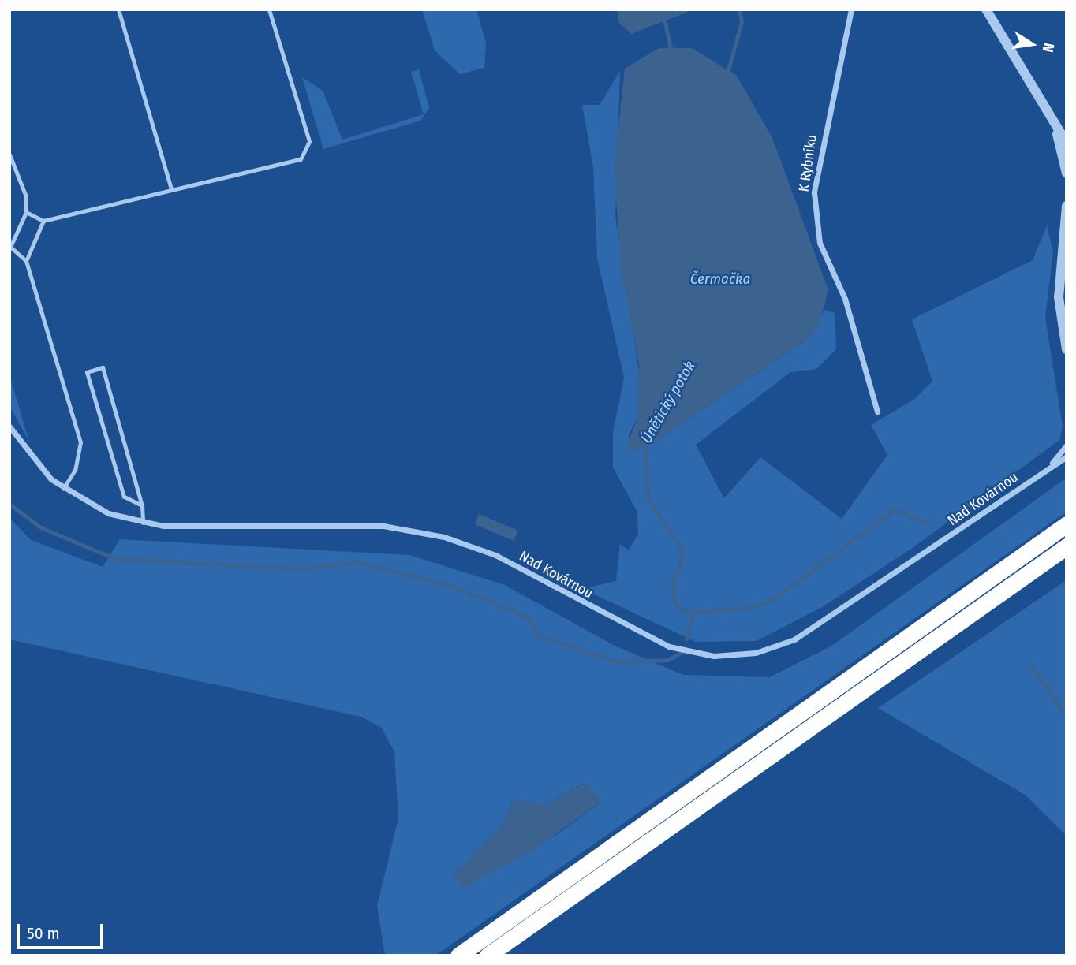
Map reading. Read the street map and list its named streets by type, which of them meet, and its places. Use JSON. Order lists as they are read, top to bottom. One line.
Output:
{"streets":{"street":["K Rybníku","Nad Kovárnou"]},"water":["Čermačka","Únětický potok"],"scale_bar":"50 m","north":"right"}
